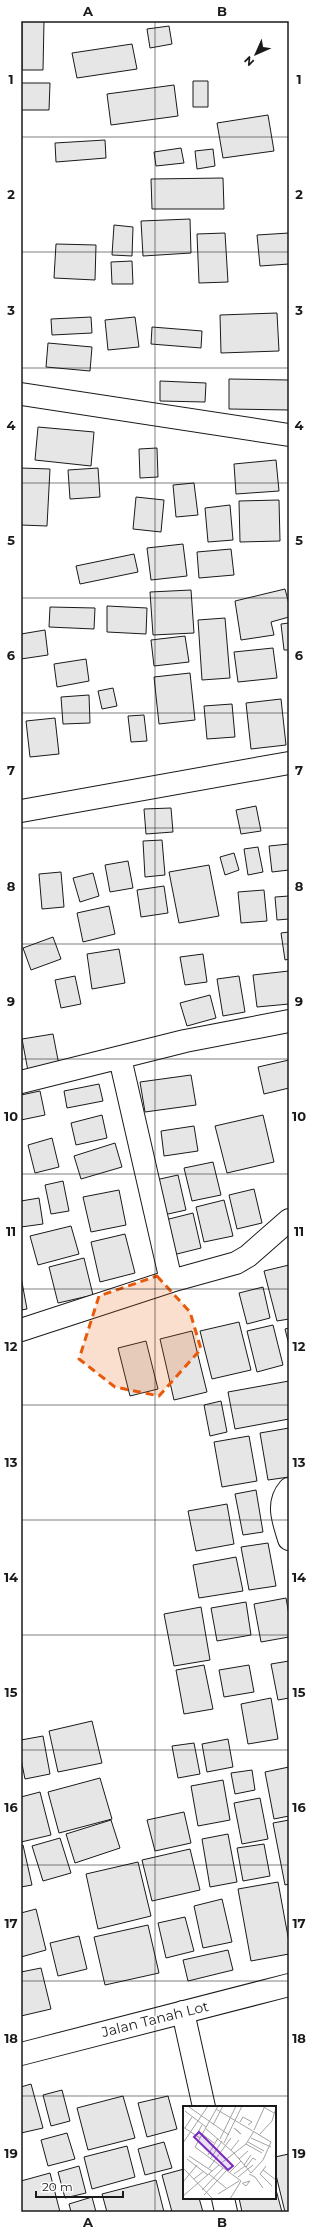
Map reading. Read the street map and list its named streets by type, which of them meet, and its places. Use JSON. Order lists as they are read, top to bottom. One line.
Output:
{"streets":{"street":["Jalan Tanah Lot"]},"scale_bar":"20 m","north":"bottom left","grid":{"columns":["A","B"],"rows":["1","2","3","4","5","6","7","8","9","10","11","12","13","14","15","16","17","18","19"]}}
